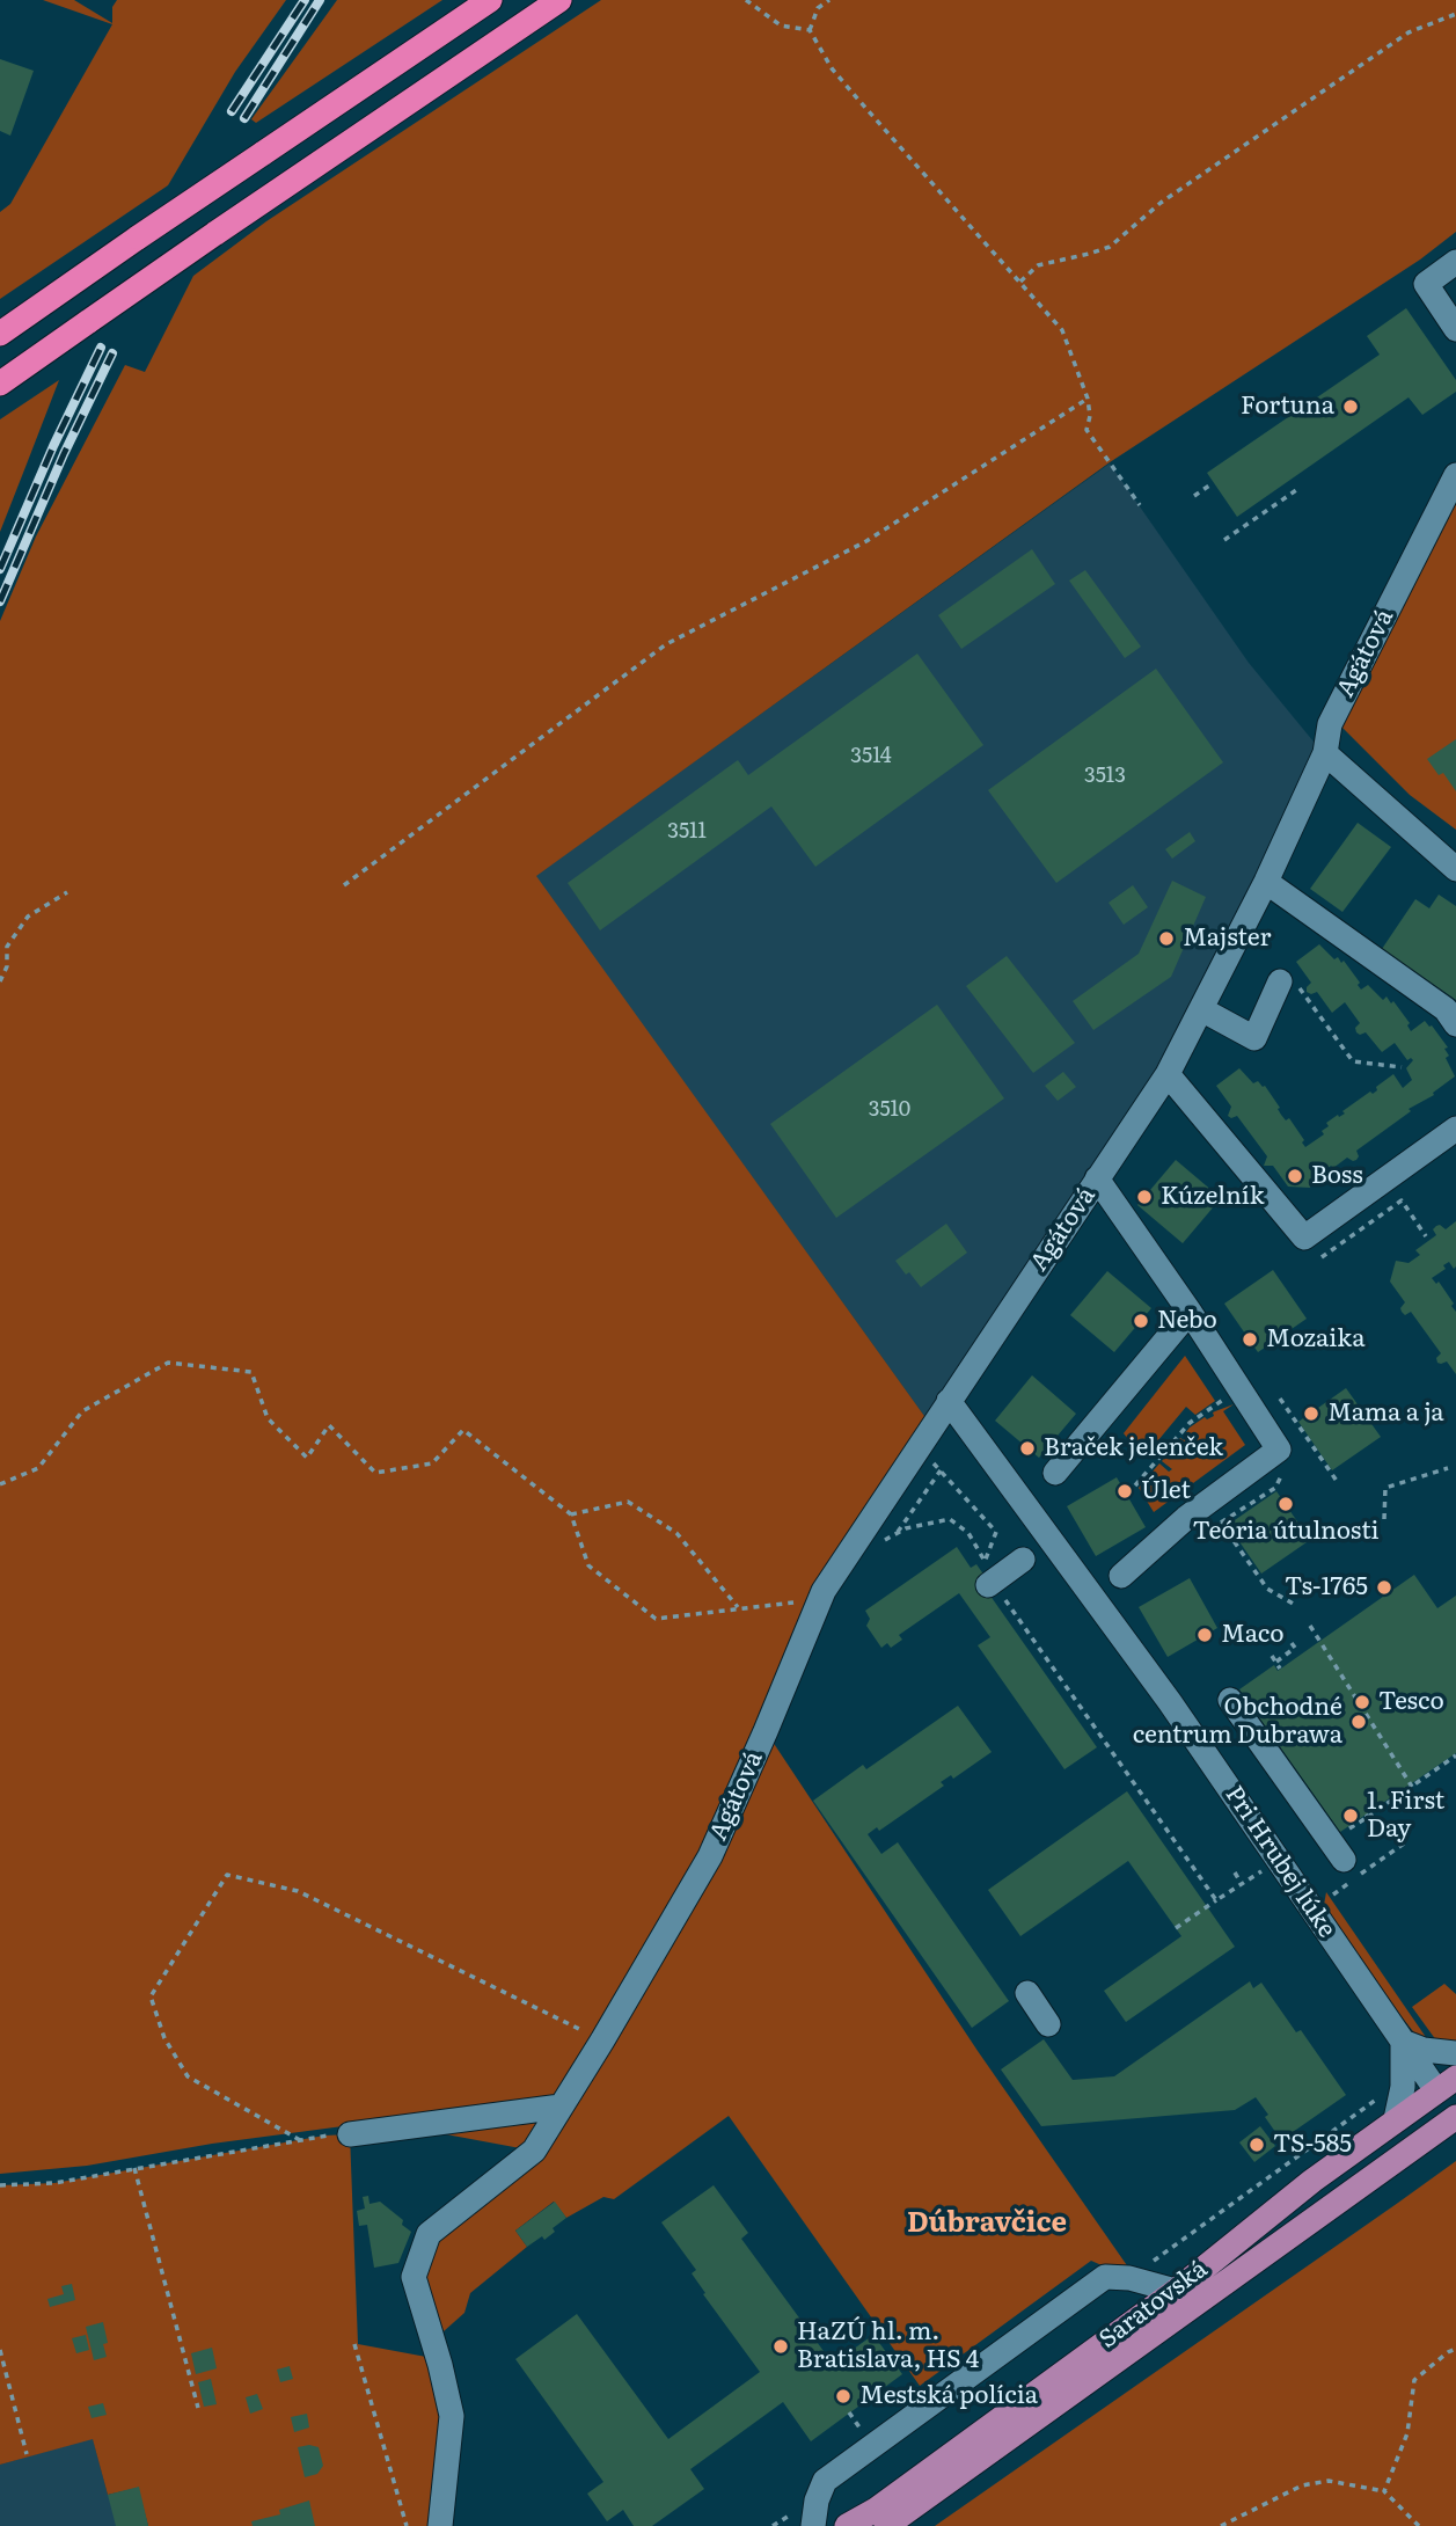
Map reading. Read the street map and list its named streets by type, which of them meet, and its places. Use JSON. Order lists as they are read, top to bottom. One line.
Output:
{"streets":{"main road":["Saratovská"],"street":["Agátová","Pri Hrubej lúke"]},"crossings":[["Agátová","Pri Hrubej lúke"],["Pri Hrubej lúke","Saratovská"]],"districts":["Dúbravčice"],"places":["Fortuna","Majster","Boss","Kúzelník","Nebo","Mozaika","Mama a ja","Braček jelenček","Úlet","Teória útulnosti","Ts-1765","Maco","Tesco","Obchodné centrum Dubrawa","1. First Day","TS-585","HaZÚ hl. m. Bratislava, HS 4","Mestská polícia"],"house_numbers":["3514","3513","3511","3510"]}
